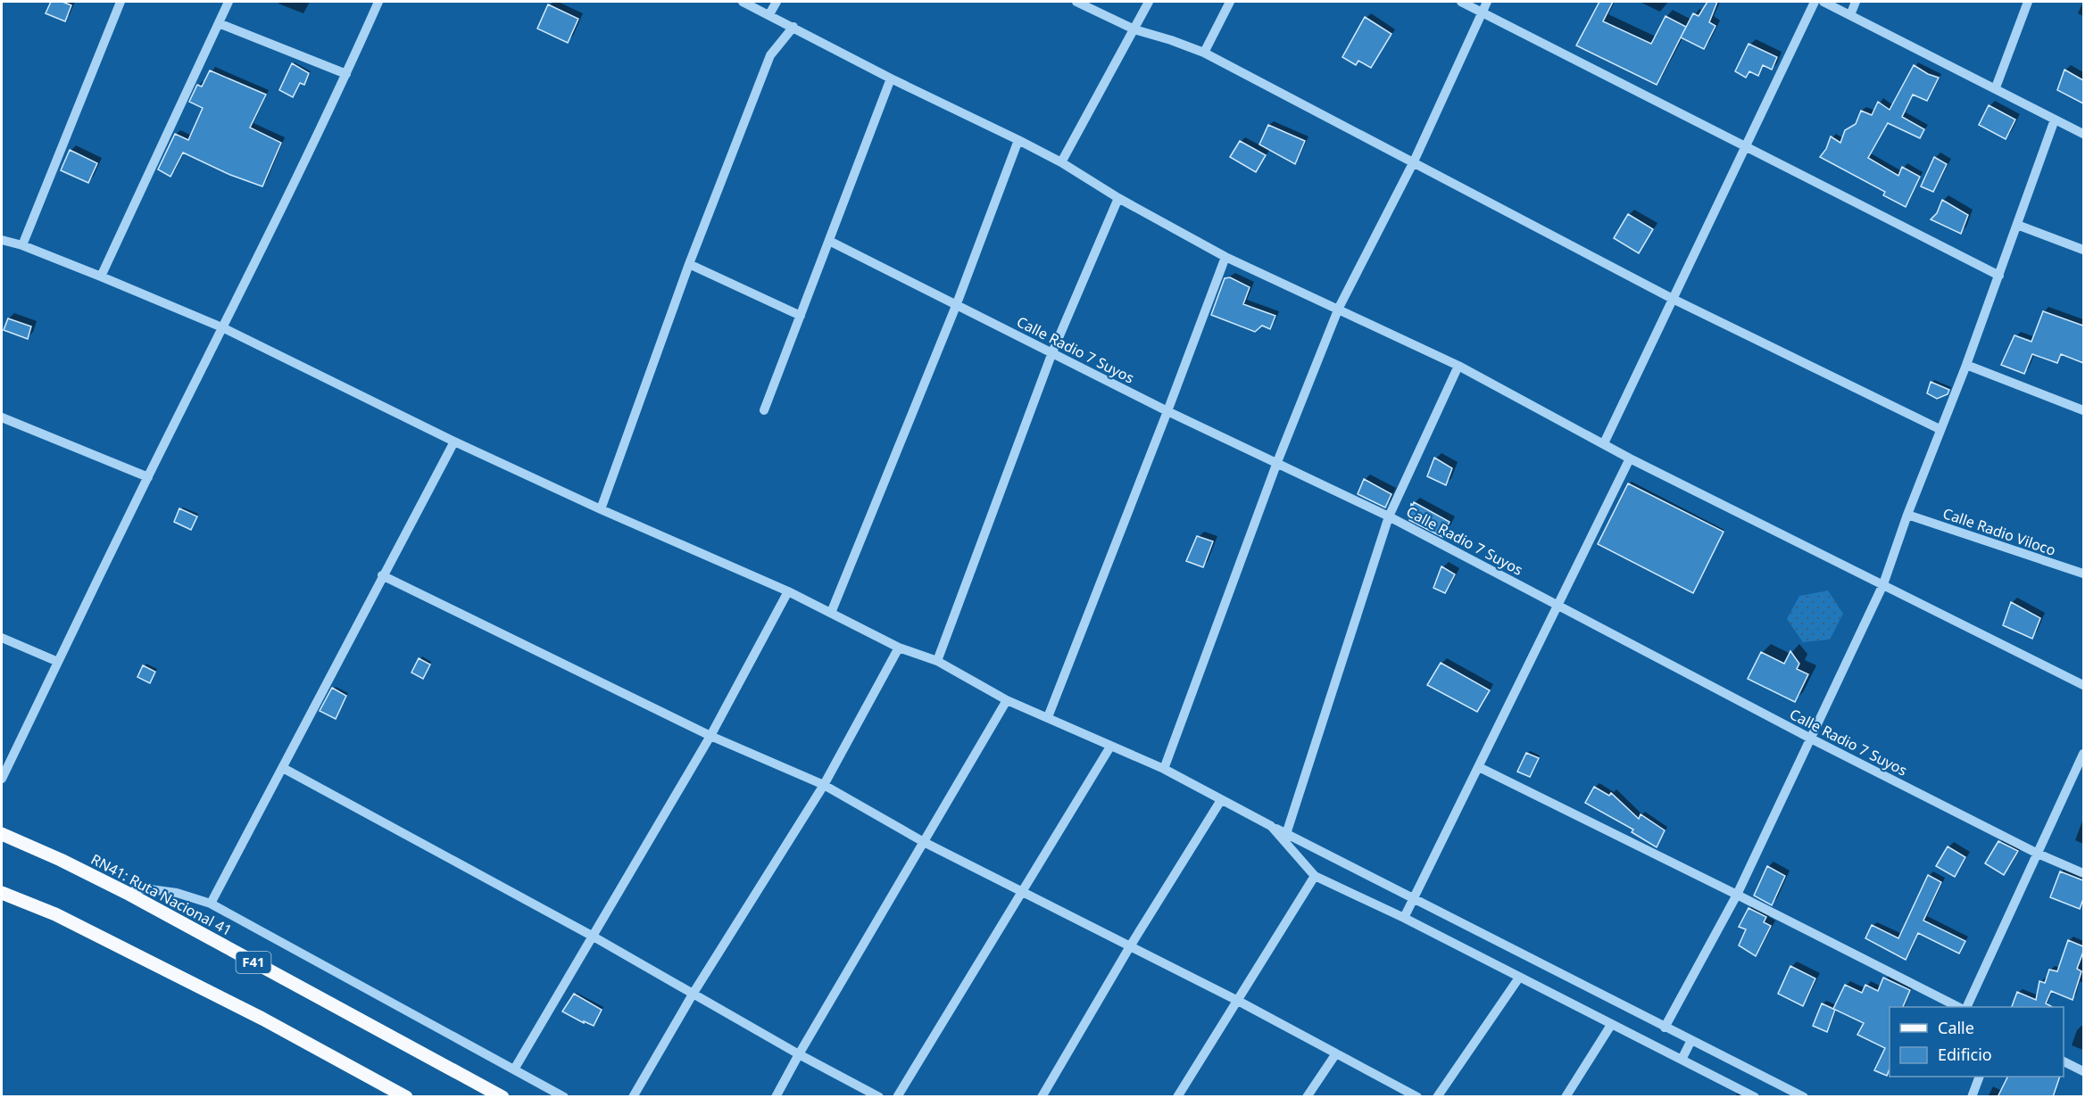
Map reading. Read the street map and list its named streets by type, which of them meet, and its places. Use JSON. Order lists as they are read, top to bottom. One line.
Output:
{"streets":{"main road":["RN41: Ruta Nacional 41","F41"],"street":["Calle Radio 7 Suyos","Calle Radio Viloco"]},"legend":["Calle","Edificio"]}
